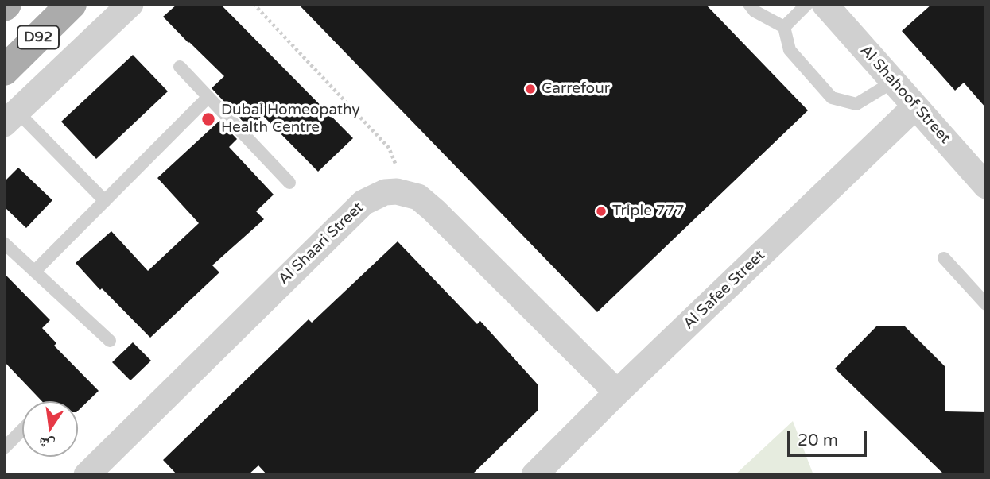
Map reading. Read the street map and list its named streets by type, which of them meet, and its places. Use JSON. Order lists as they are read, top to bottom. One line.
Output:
{"streets":{"main road":["D92"],"street":["Al Shahoof Street","Al Shaari Street","Al Safee Street"]},"crossings":[["Al Shahoof Street","Al Safee Street"]],"places":["Carrefour","Dubai Homeopathy Health Centre","Triple 777"],"scale_bar":"20 m","north":"bottom"}
